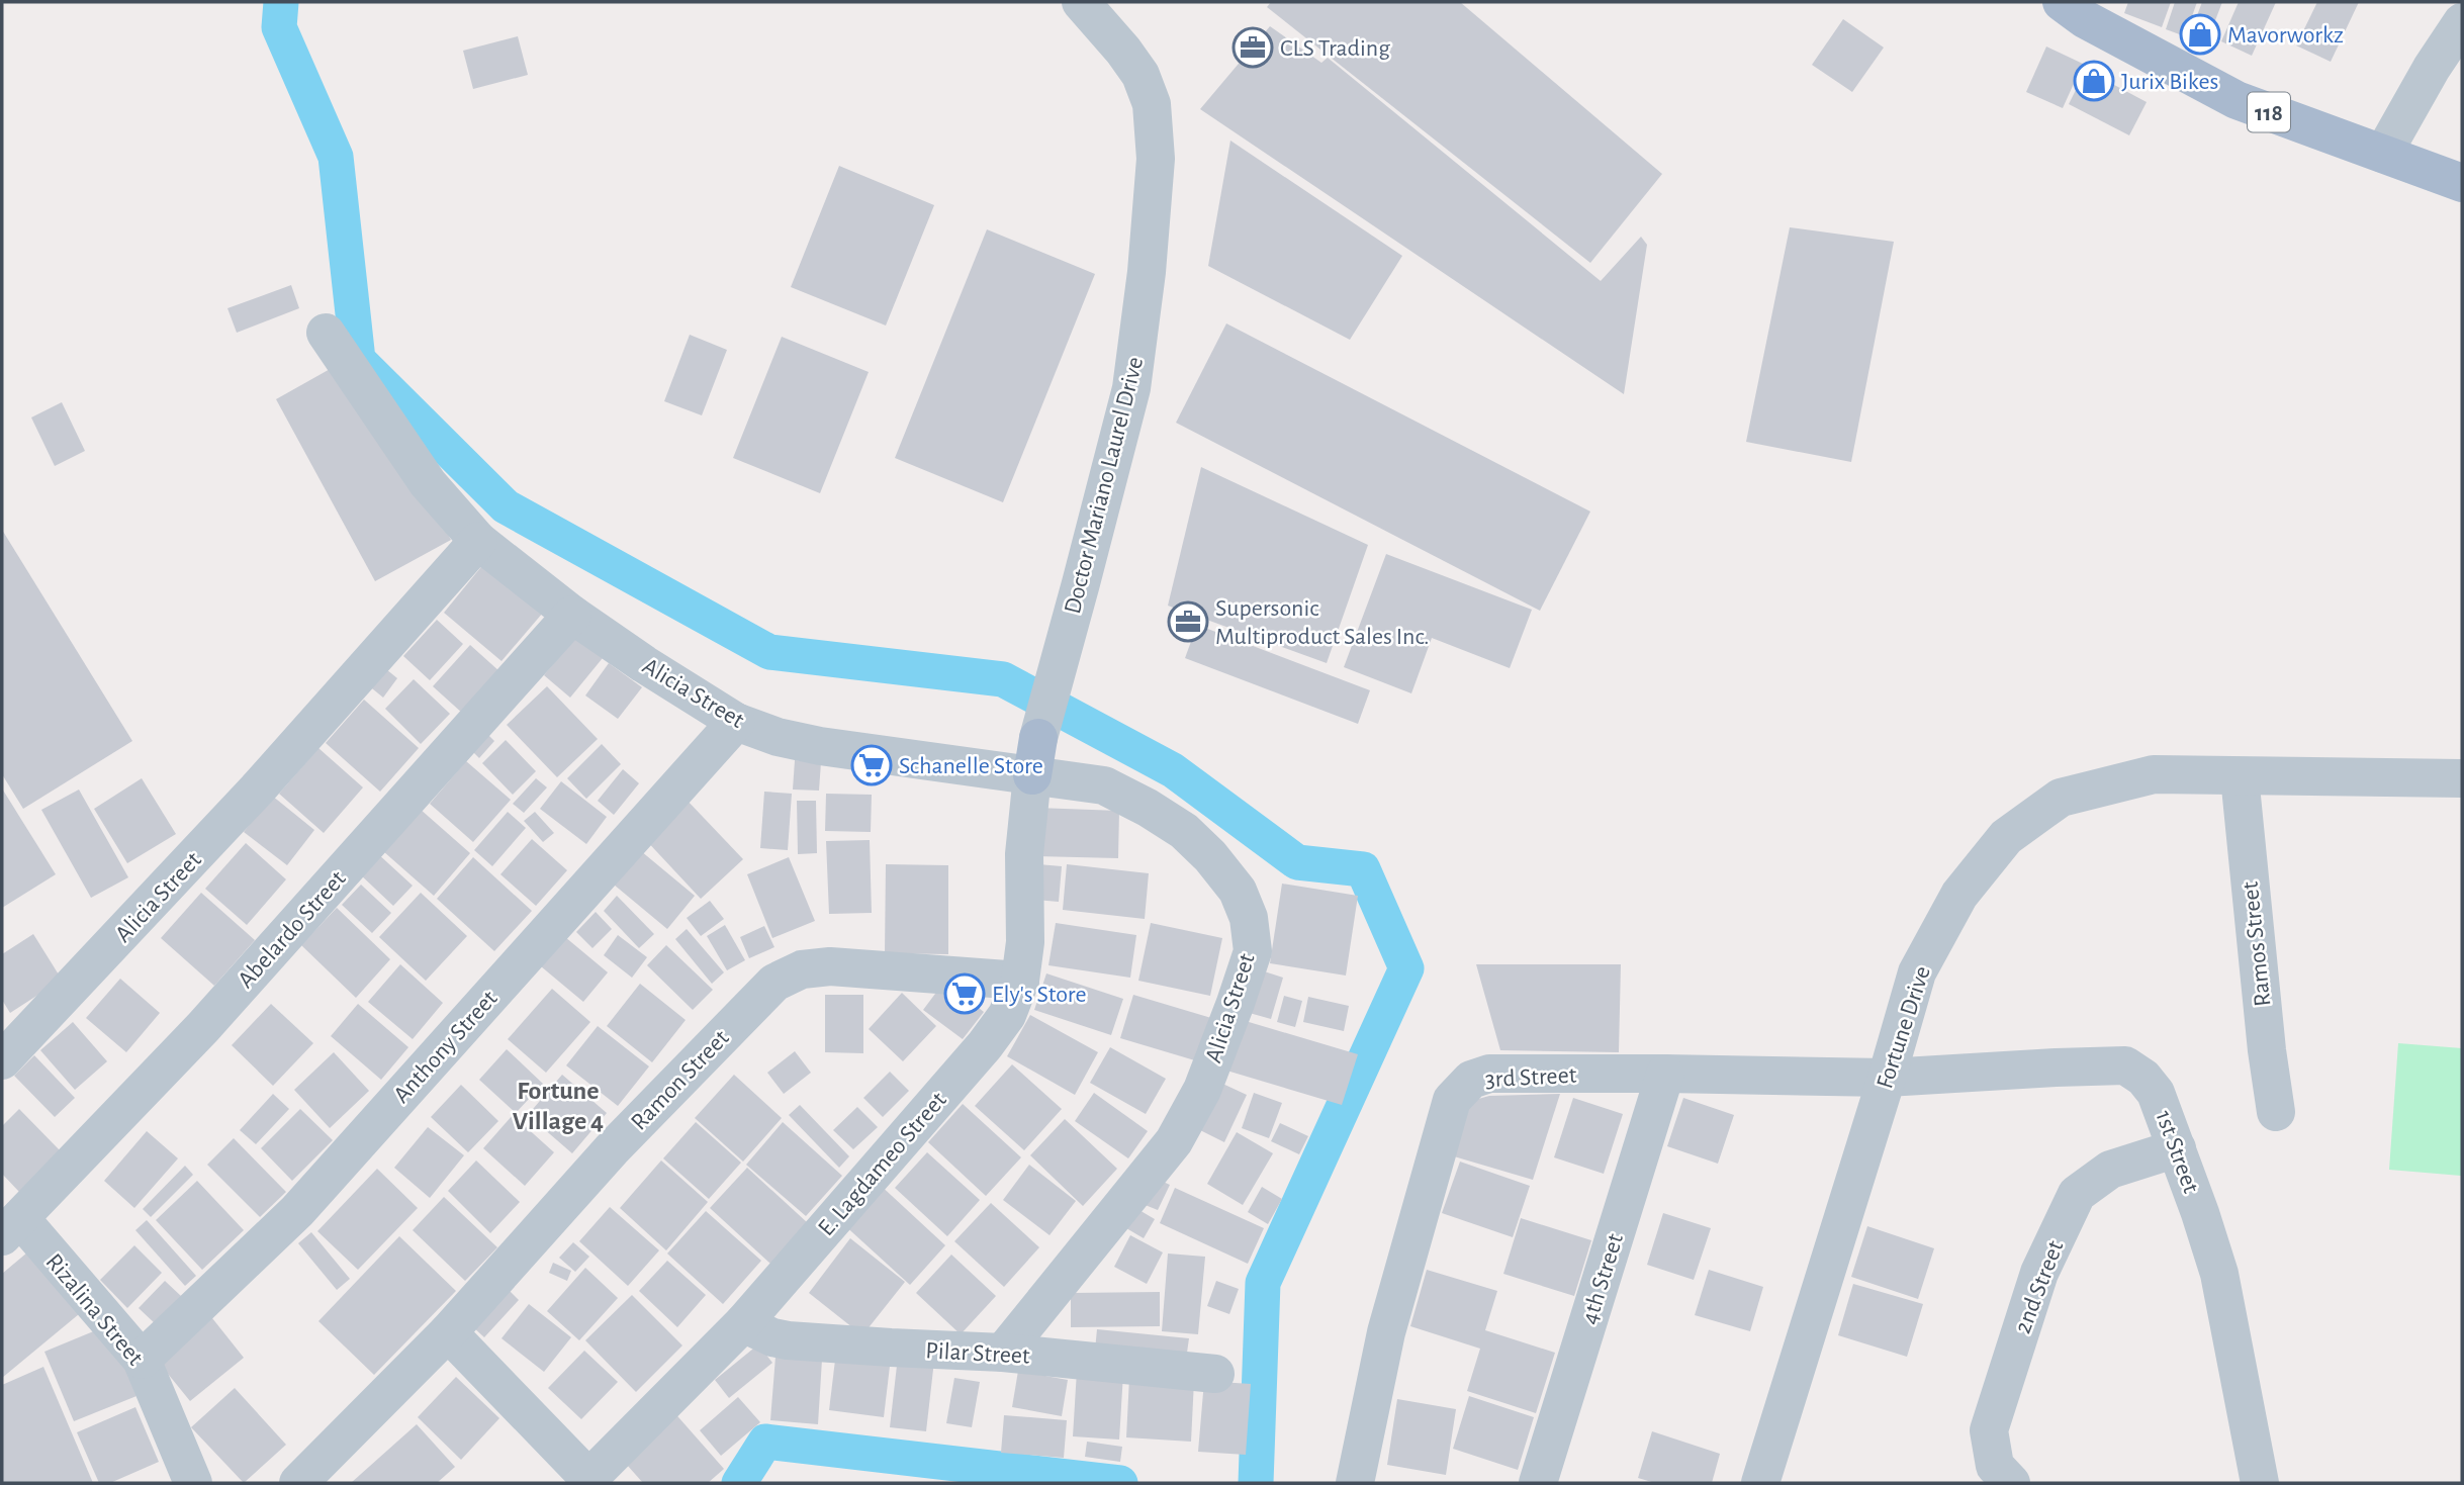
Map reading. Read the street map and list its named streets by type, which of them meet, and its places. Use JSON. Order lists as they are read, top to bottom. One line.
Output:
{"streets":{"main road":["118","Doctor Mariano Laurel Drive"],"street":["Alicia Street","Abelardo Street","Ramos Street","Fortune Drive","Anthony Street","3rd Street","Ramon Street","1st Street","E. Lagdameo Street","4th Street","2nd Street","Rizalina Street","Pilar Street"]},"crossings":[["Doctor Mariano Laurel Drive","Alicia Street"],["Doctor Mariano Laurel Drive","E. Lagdameo Street"],["Alicia Street","Abelardo Street"],["Alicia Street","Anthony Street"],["Alicia Street","E. Lagdameo Street"],["Alicia Street","Pilar Street"],["Abelardo Street","Rizalina Street"],["Ramos Street","Fortune Drive"],["Fortune Drive","3rd Street"],["Fortune Drive","1st Street"],["Anthony Street","Rizalina Street"],["3rd Street","1st Street"],["3rd Street","4th Street"],["Ramon Street","E. Lagdameo Street"],["1st Street","2nd Street"],["E. Lagdameo Street","Pilar Street"]],"districts":["Fortune Village 4"],"places":{"shop":["Mavorworkz","Jurix Bikes"],"office":["CLS Trading","Supersonic Multiproduct Sales Inc."],"supermarket":["Schanelle Store","Ely's Store"]}}
